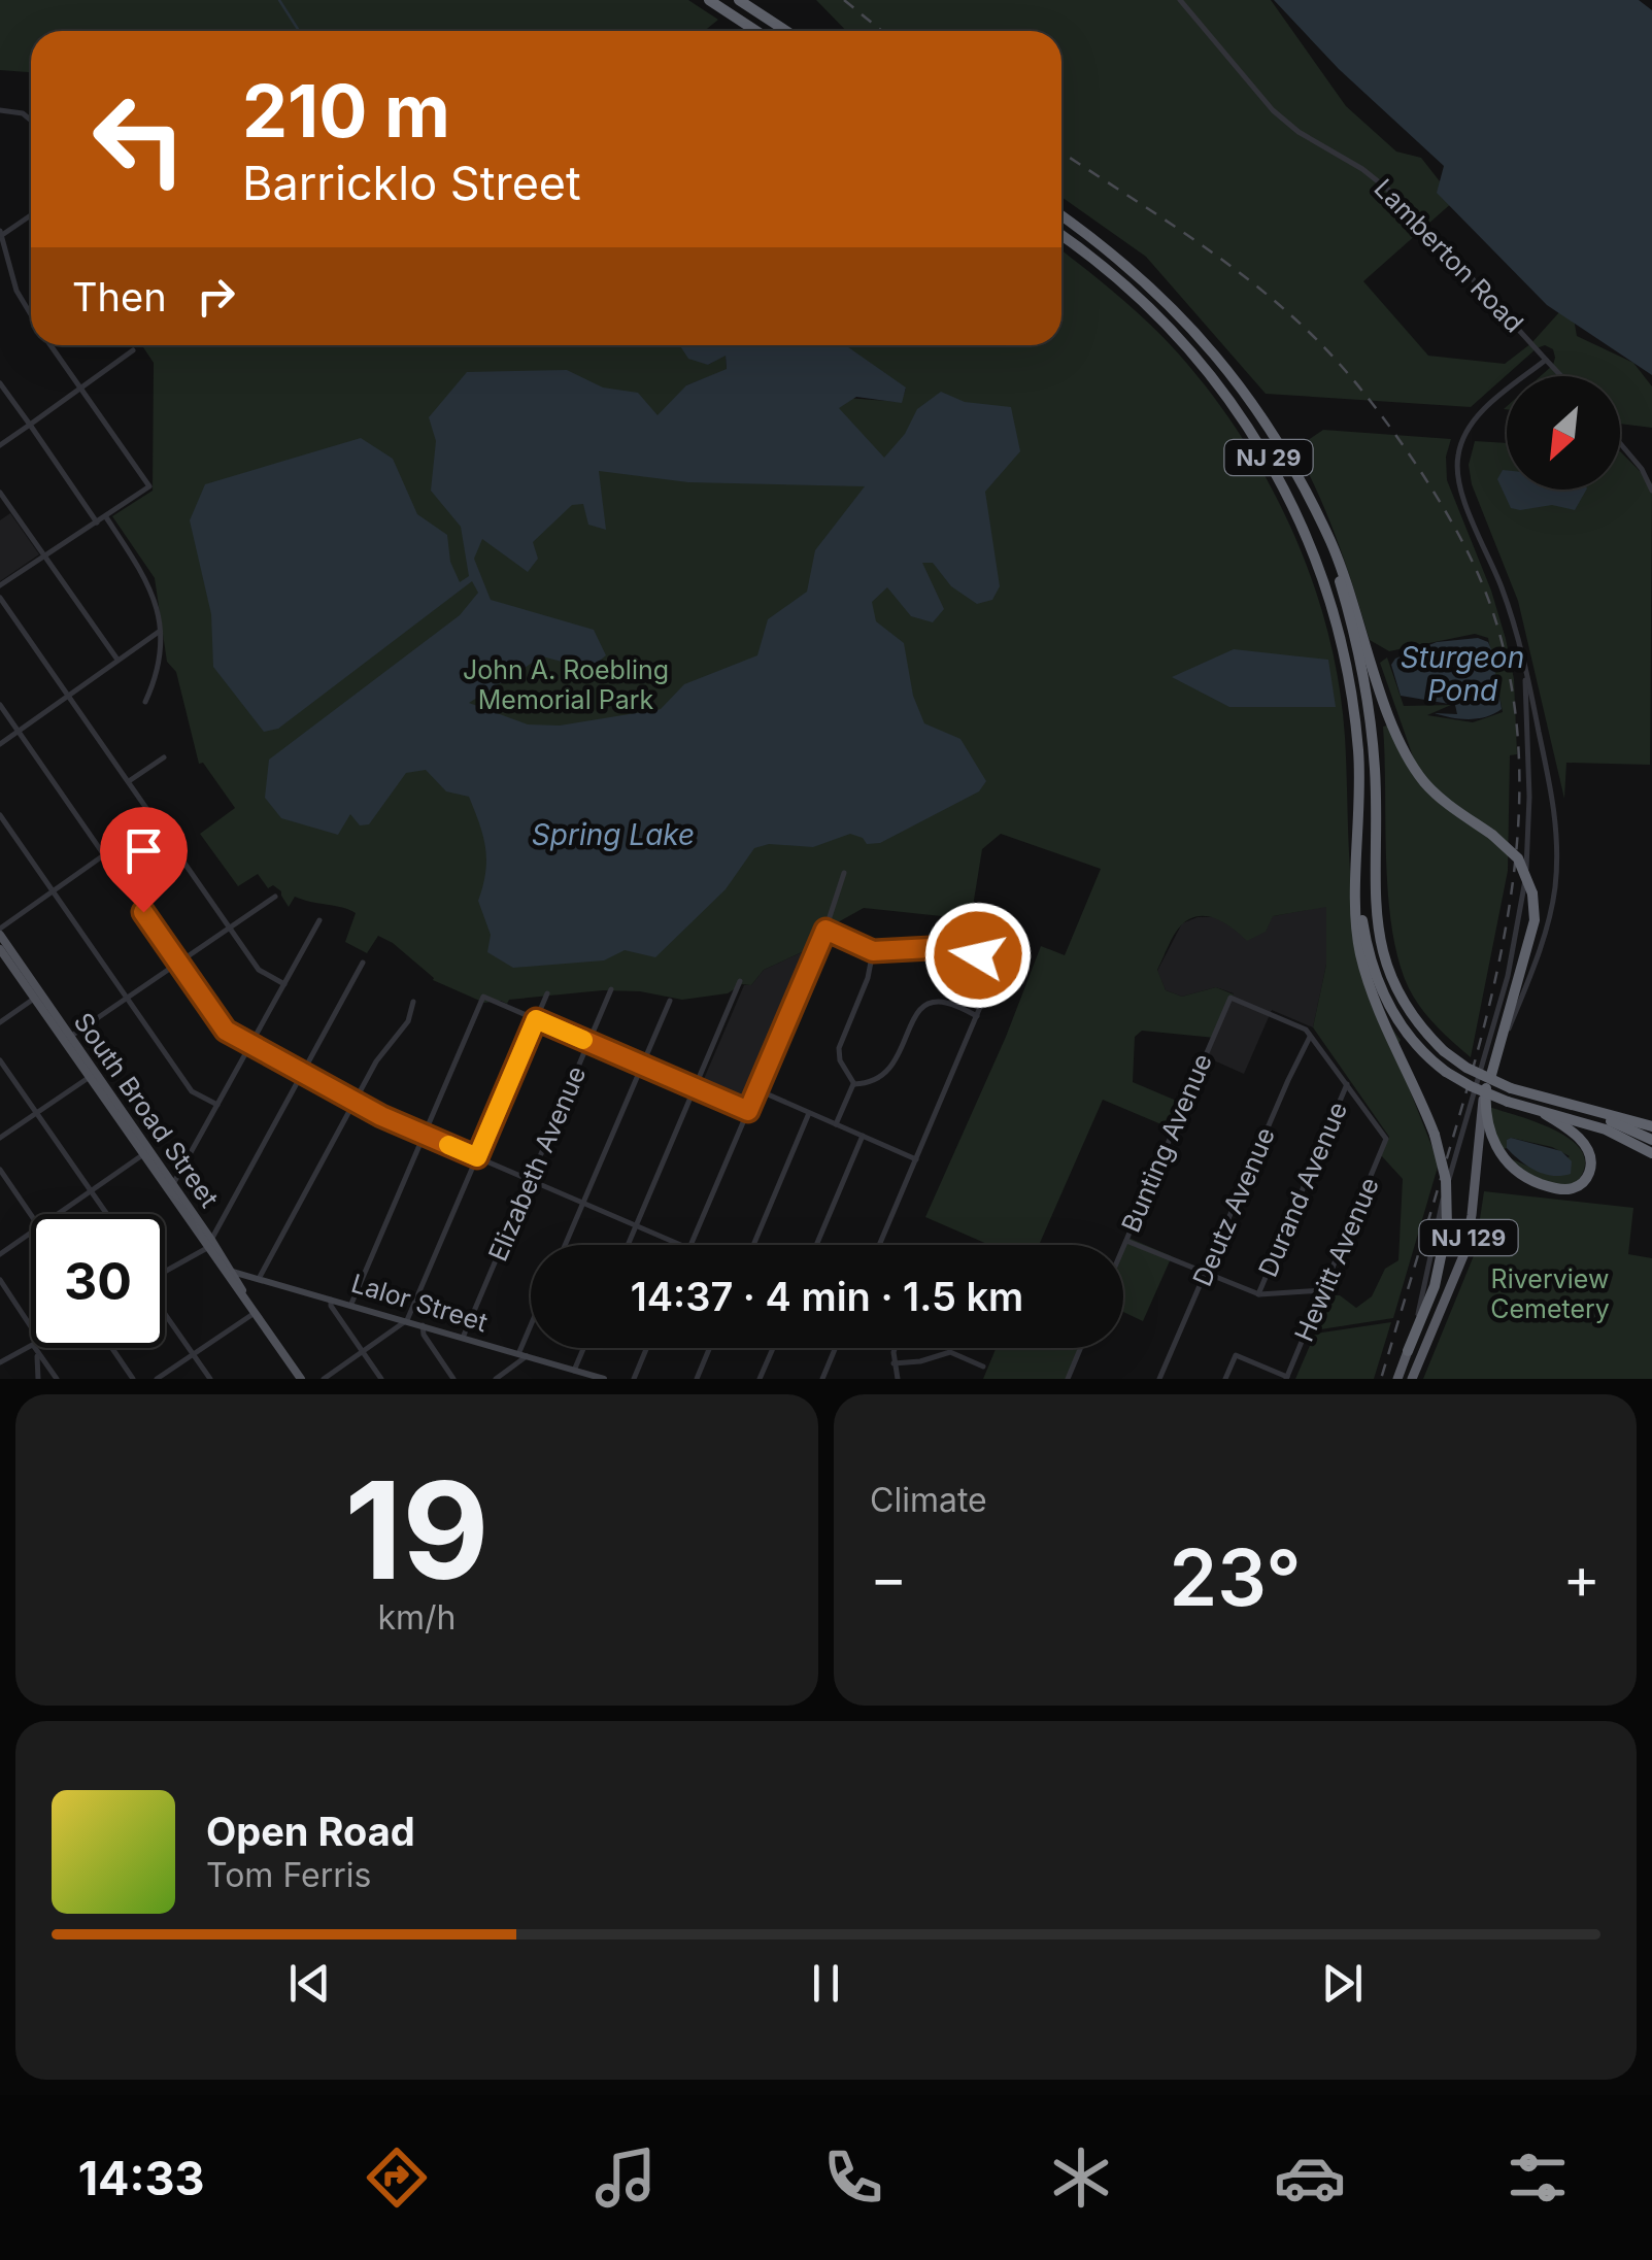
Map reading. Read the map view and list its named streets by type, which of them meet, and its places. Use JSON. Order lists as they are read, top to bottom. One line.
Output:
{"streets":{"highway":["NJ 29","NJ 129"],"main road":["South Broad Street","Lalor Street"],"street":["Lamberton Road","Bunting Avenue","Elizabeth Avenue","Durand Avenue","Deutz Avenue","Hewitt Avenue"]},"crossings":[["Lamberton Road","NJ 129"],["South Broad Street","Lalor Street"],["Bunting Avenue","Deutz Avenue"],["Elizabeth Avenue","Lalor Street"],["Durand Avenue","Hewitt Avenue"]],"water":["Sturgeon Pond","Spring Lake"],"parks":["John A. Roebling Memorial Park","Riverview Cemetery"],"north":"bottom left","page":{"turn":["210 m","Barricklo Street"],"then":"Then","limit":"30","trip":"14:37 · 4 min · 1.5 km","tile":[["19","km/h"],"Climate"],"heat":["−","23°","+"],"song":["Open Road","Tom Ferris"],"tabs":"14:33"}}
